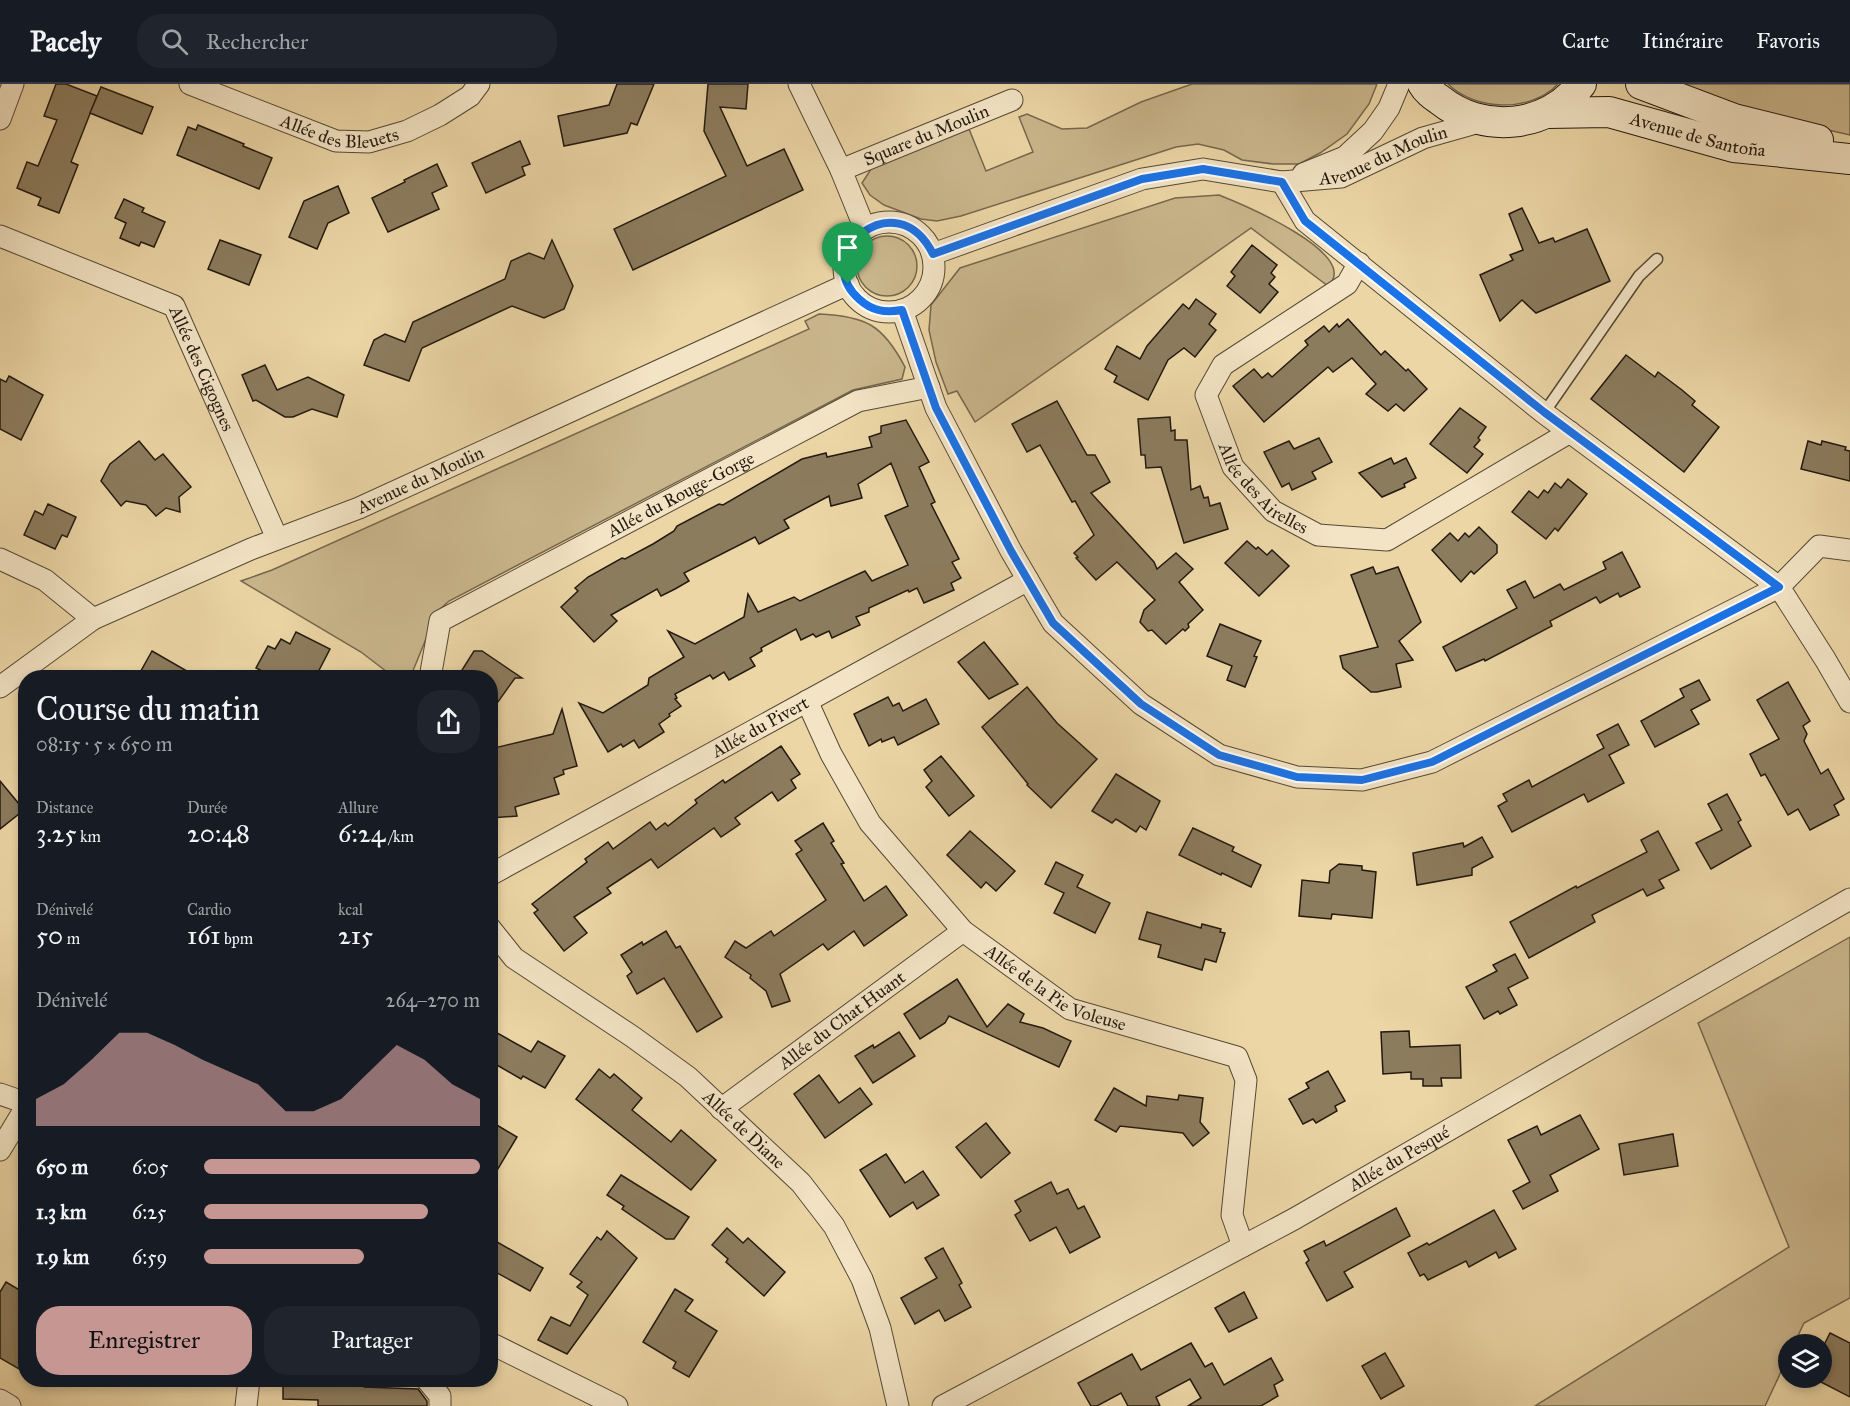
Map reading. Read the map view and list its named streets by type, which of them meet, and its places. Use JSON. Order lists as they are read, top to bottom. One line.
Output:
{"streets":{"main road":["Avenue de Santoña"],"street":["Allée des Bleuets","Square du Moulin","Avenue du Moulin","Allée des Cigognes","Allée des Airelles","Allée du Rouge-Gorge","Allée du Pivert","Allée de la Pie Voleuse","Allée du Chat Huant","Allée de Diane","Allée du Pesqué"]},"crossings":[["Avenue du Moulin","Allée des Cigognes"],["Allée du Pivert","Allée de la Pie Voleuse"],["Allée de la Pie Voleuse","Allée du Chat Huant"],["Allée de la Pie Voleuse","Allée du Pesqué"],["Allée du Chat Huant","Allée de Diane"]],"page":{"header":"Pacely","search":"Rechercher","nav":["Carte","Itinéraire","Favoris"],"heading":["Course du matin","08:15 · 5 × 650 m"],"stats":[["Distance","3.25 km"],["Durée","20:48"],["Allure","6:24 /km"],["Dénivelé","50 m"],["Cardio","161 bpm"],["kcal","215"]],"chart":["Dénivelé","264–270 m"],"list":[{"name":"650 m","note":"6:05"},{"name":"1.3 km","note":"6:25"},{"name":"1.9 km","note":"6:59"}],"buttons":["Enregistrer","Partager"]}}
